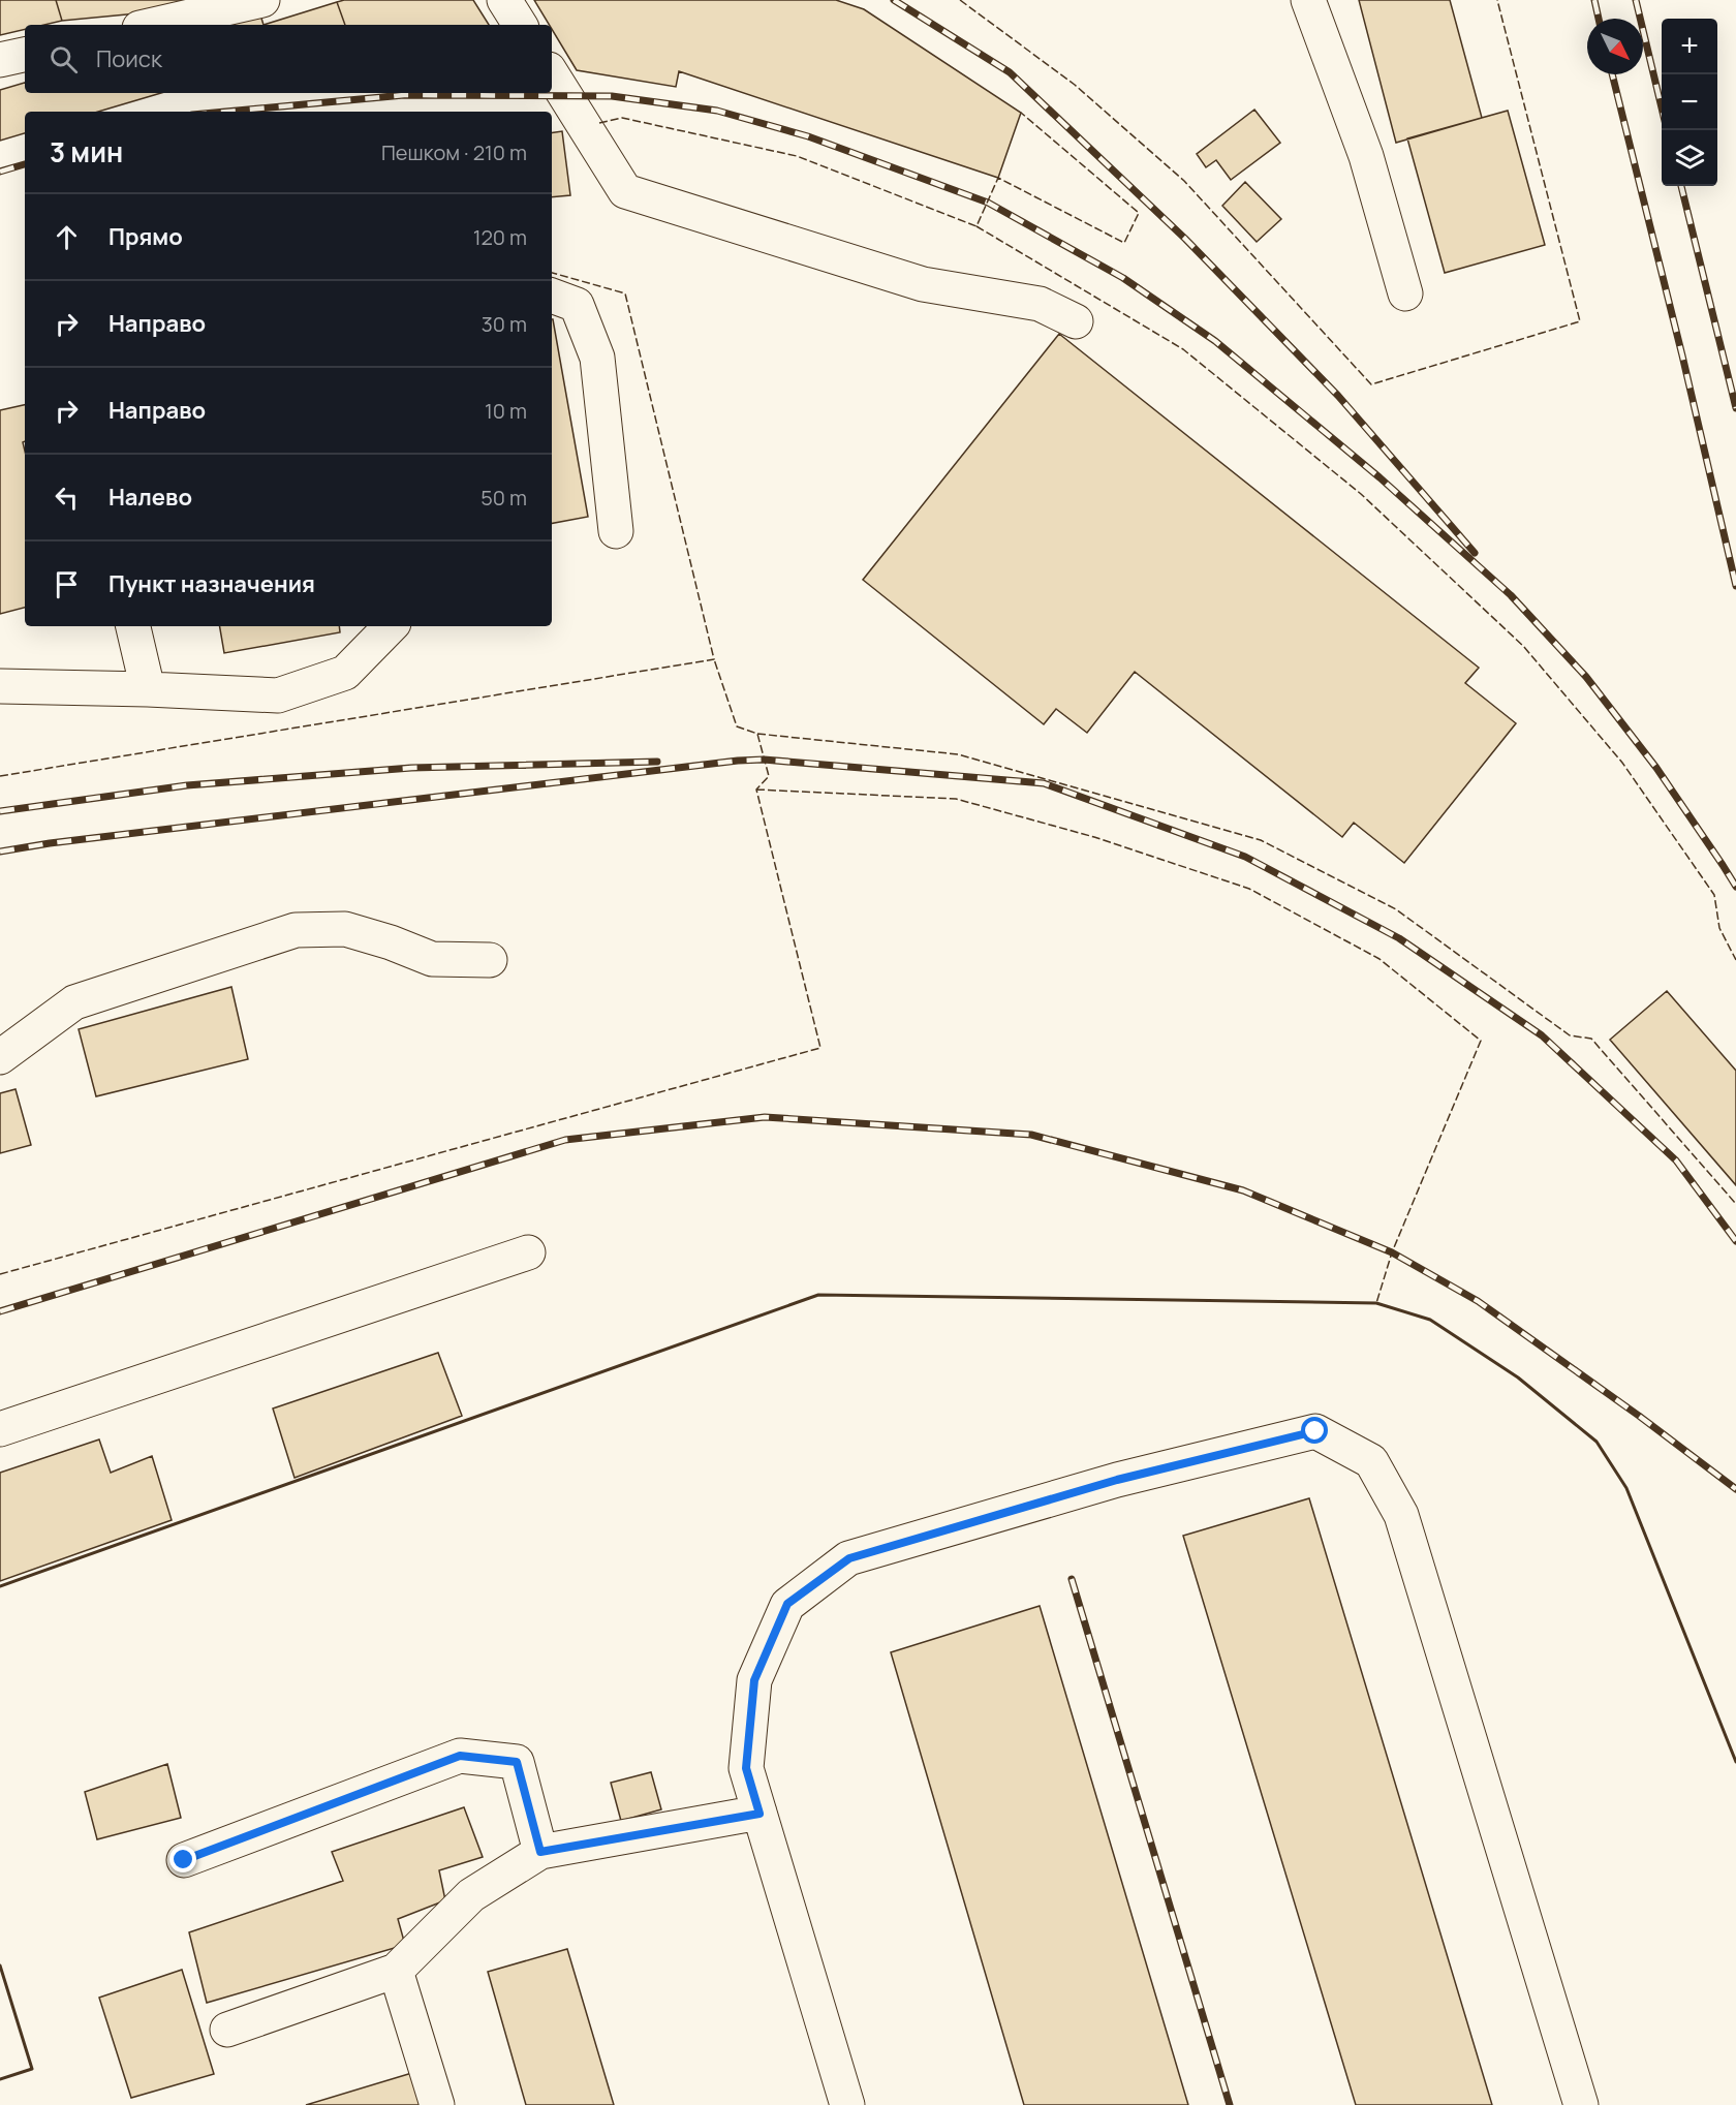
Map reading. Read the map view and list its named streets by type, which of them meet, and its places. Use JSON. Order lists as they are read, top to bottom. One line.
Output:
{"north":"bottom right","page":{"map_buttons":["+","−"],"search":"Поиск","heading":["3 мин","Пешком · 210 m"],"list":[["Прямо","120 m"],["Направо","30 m"],["Направо","10 m"],["Налево","50 m"],"Пункт назначения"]}}
